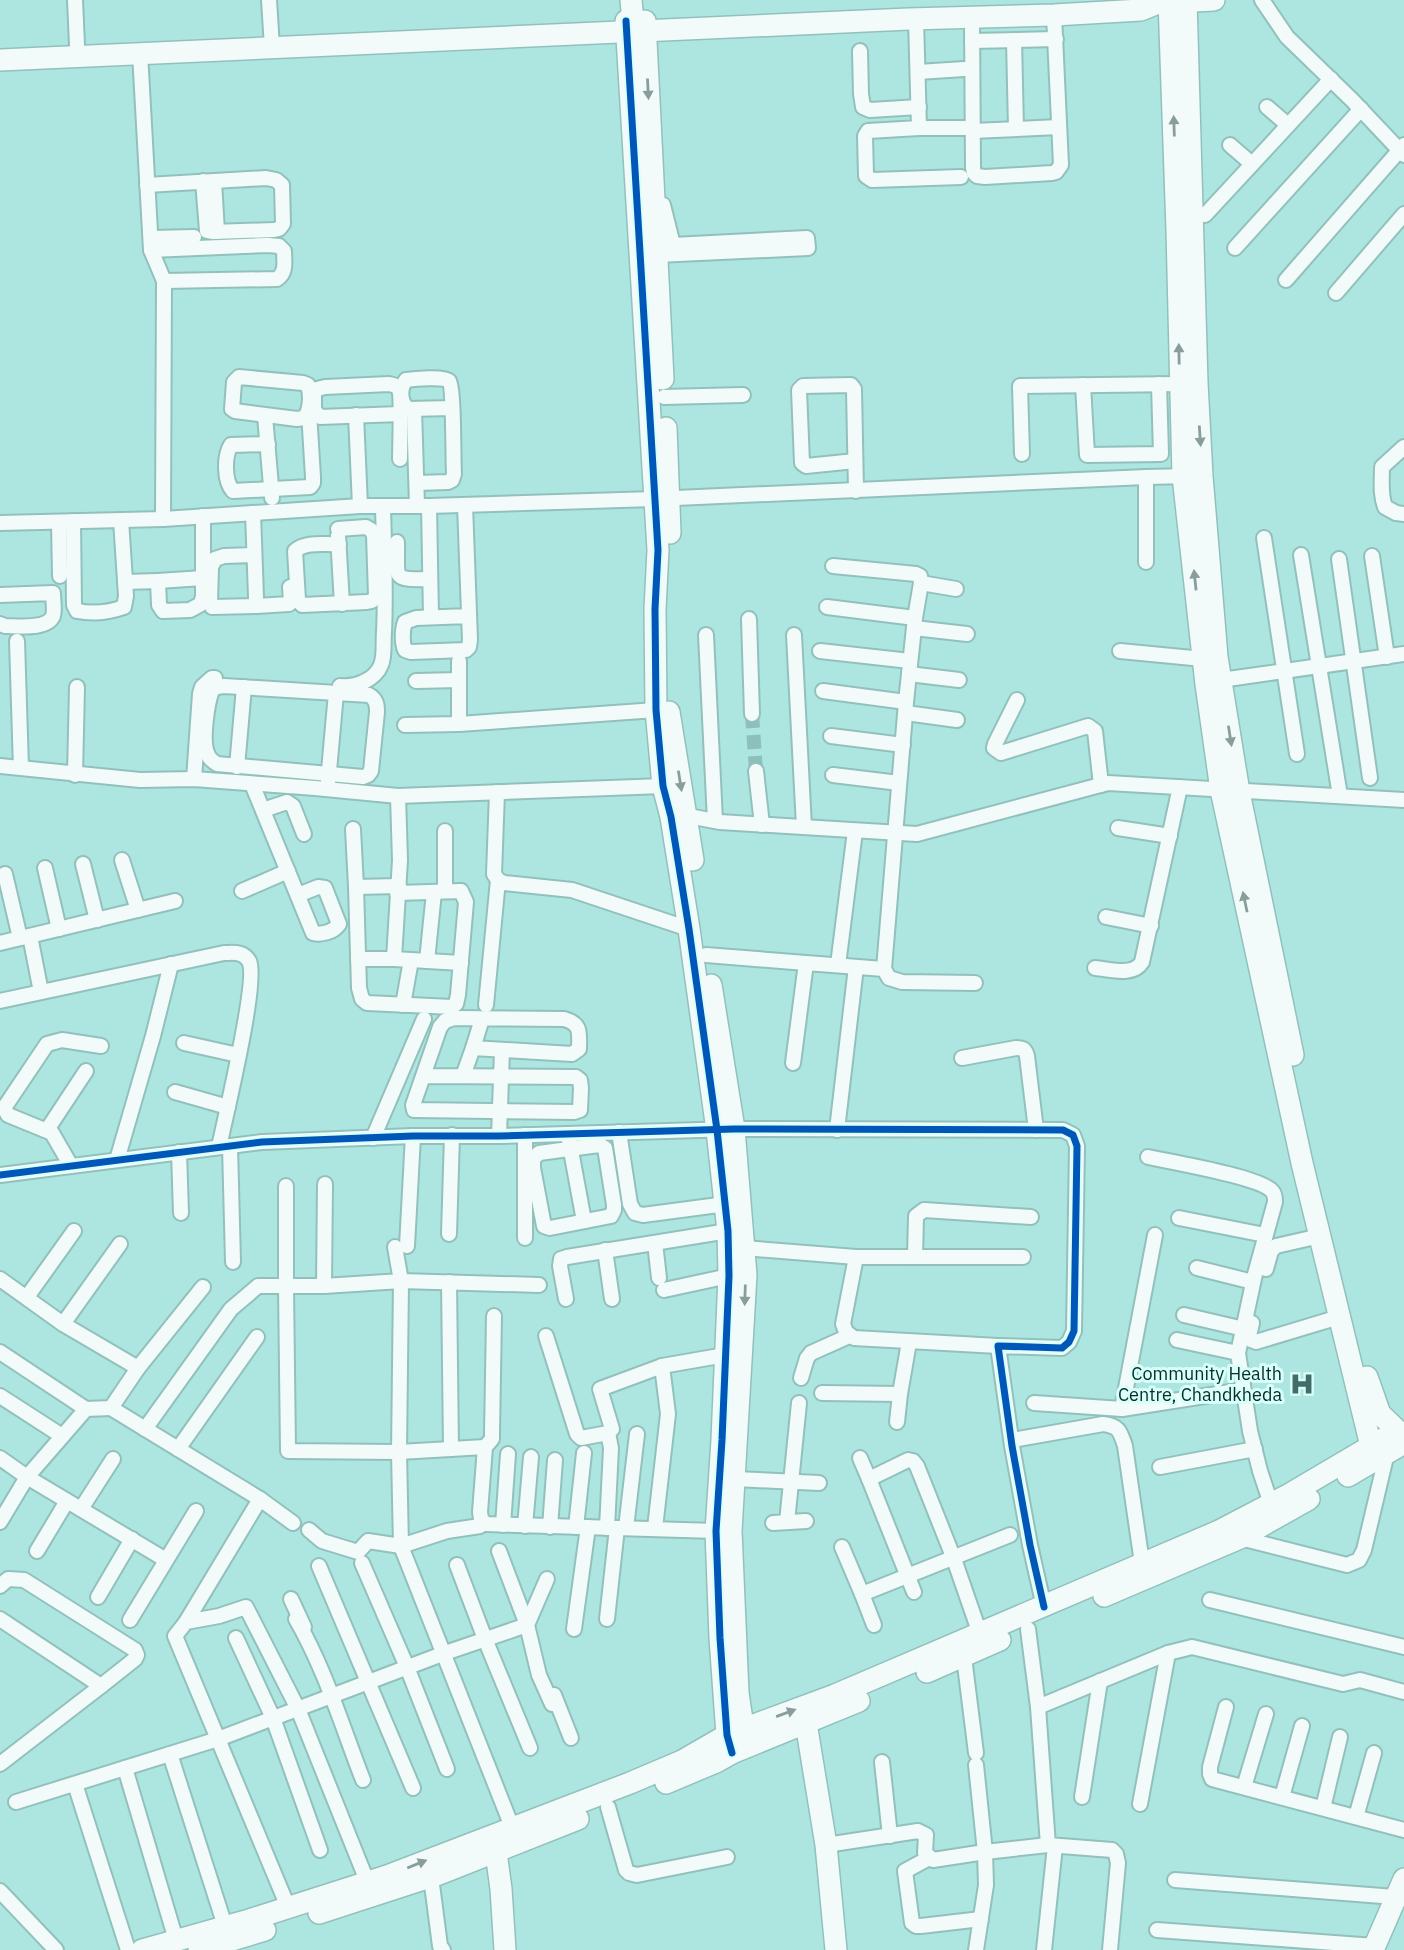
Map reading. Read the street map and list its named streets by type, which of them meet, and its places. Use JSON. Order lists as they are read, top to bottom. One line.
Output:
{"places":{"hospital":["Community Health Centre, Chandkheda"]}}
